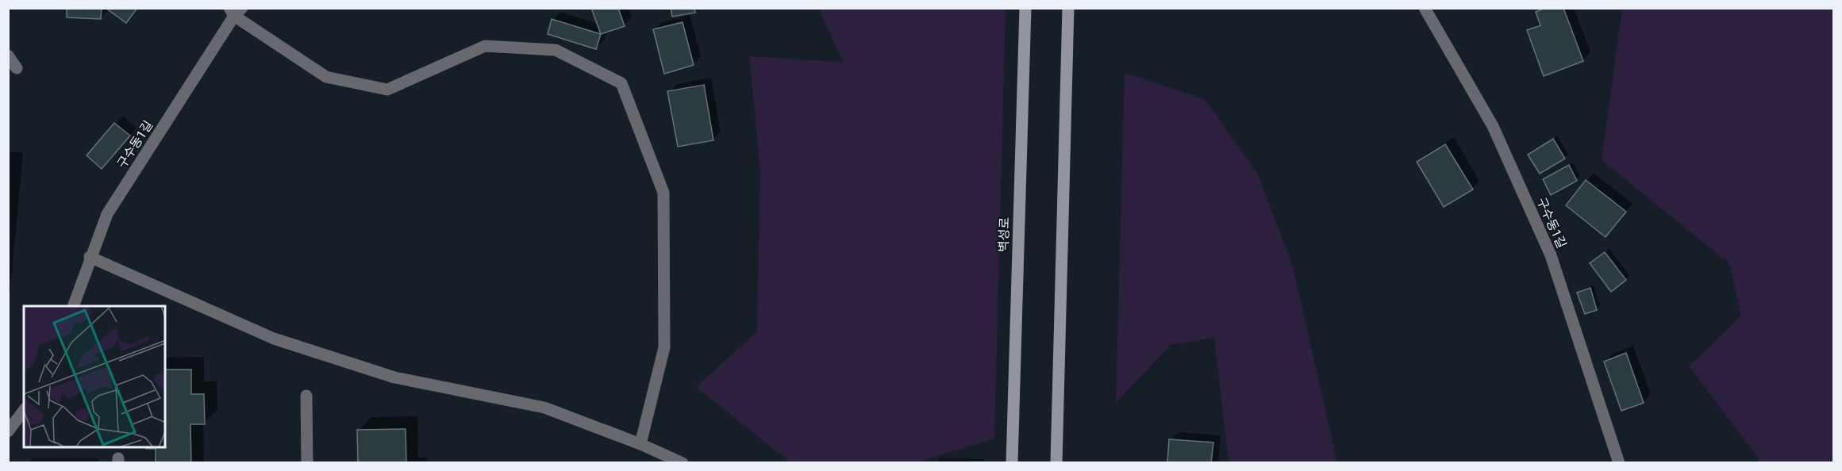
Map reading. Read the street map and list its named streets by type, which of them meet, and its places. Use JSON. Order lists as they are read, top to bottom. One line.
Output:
{"streets":{"main road":["벽성로"],"street":["구수동1길"]}}
